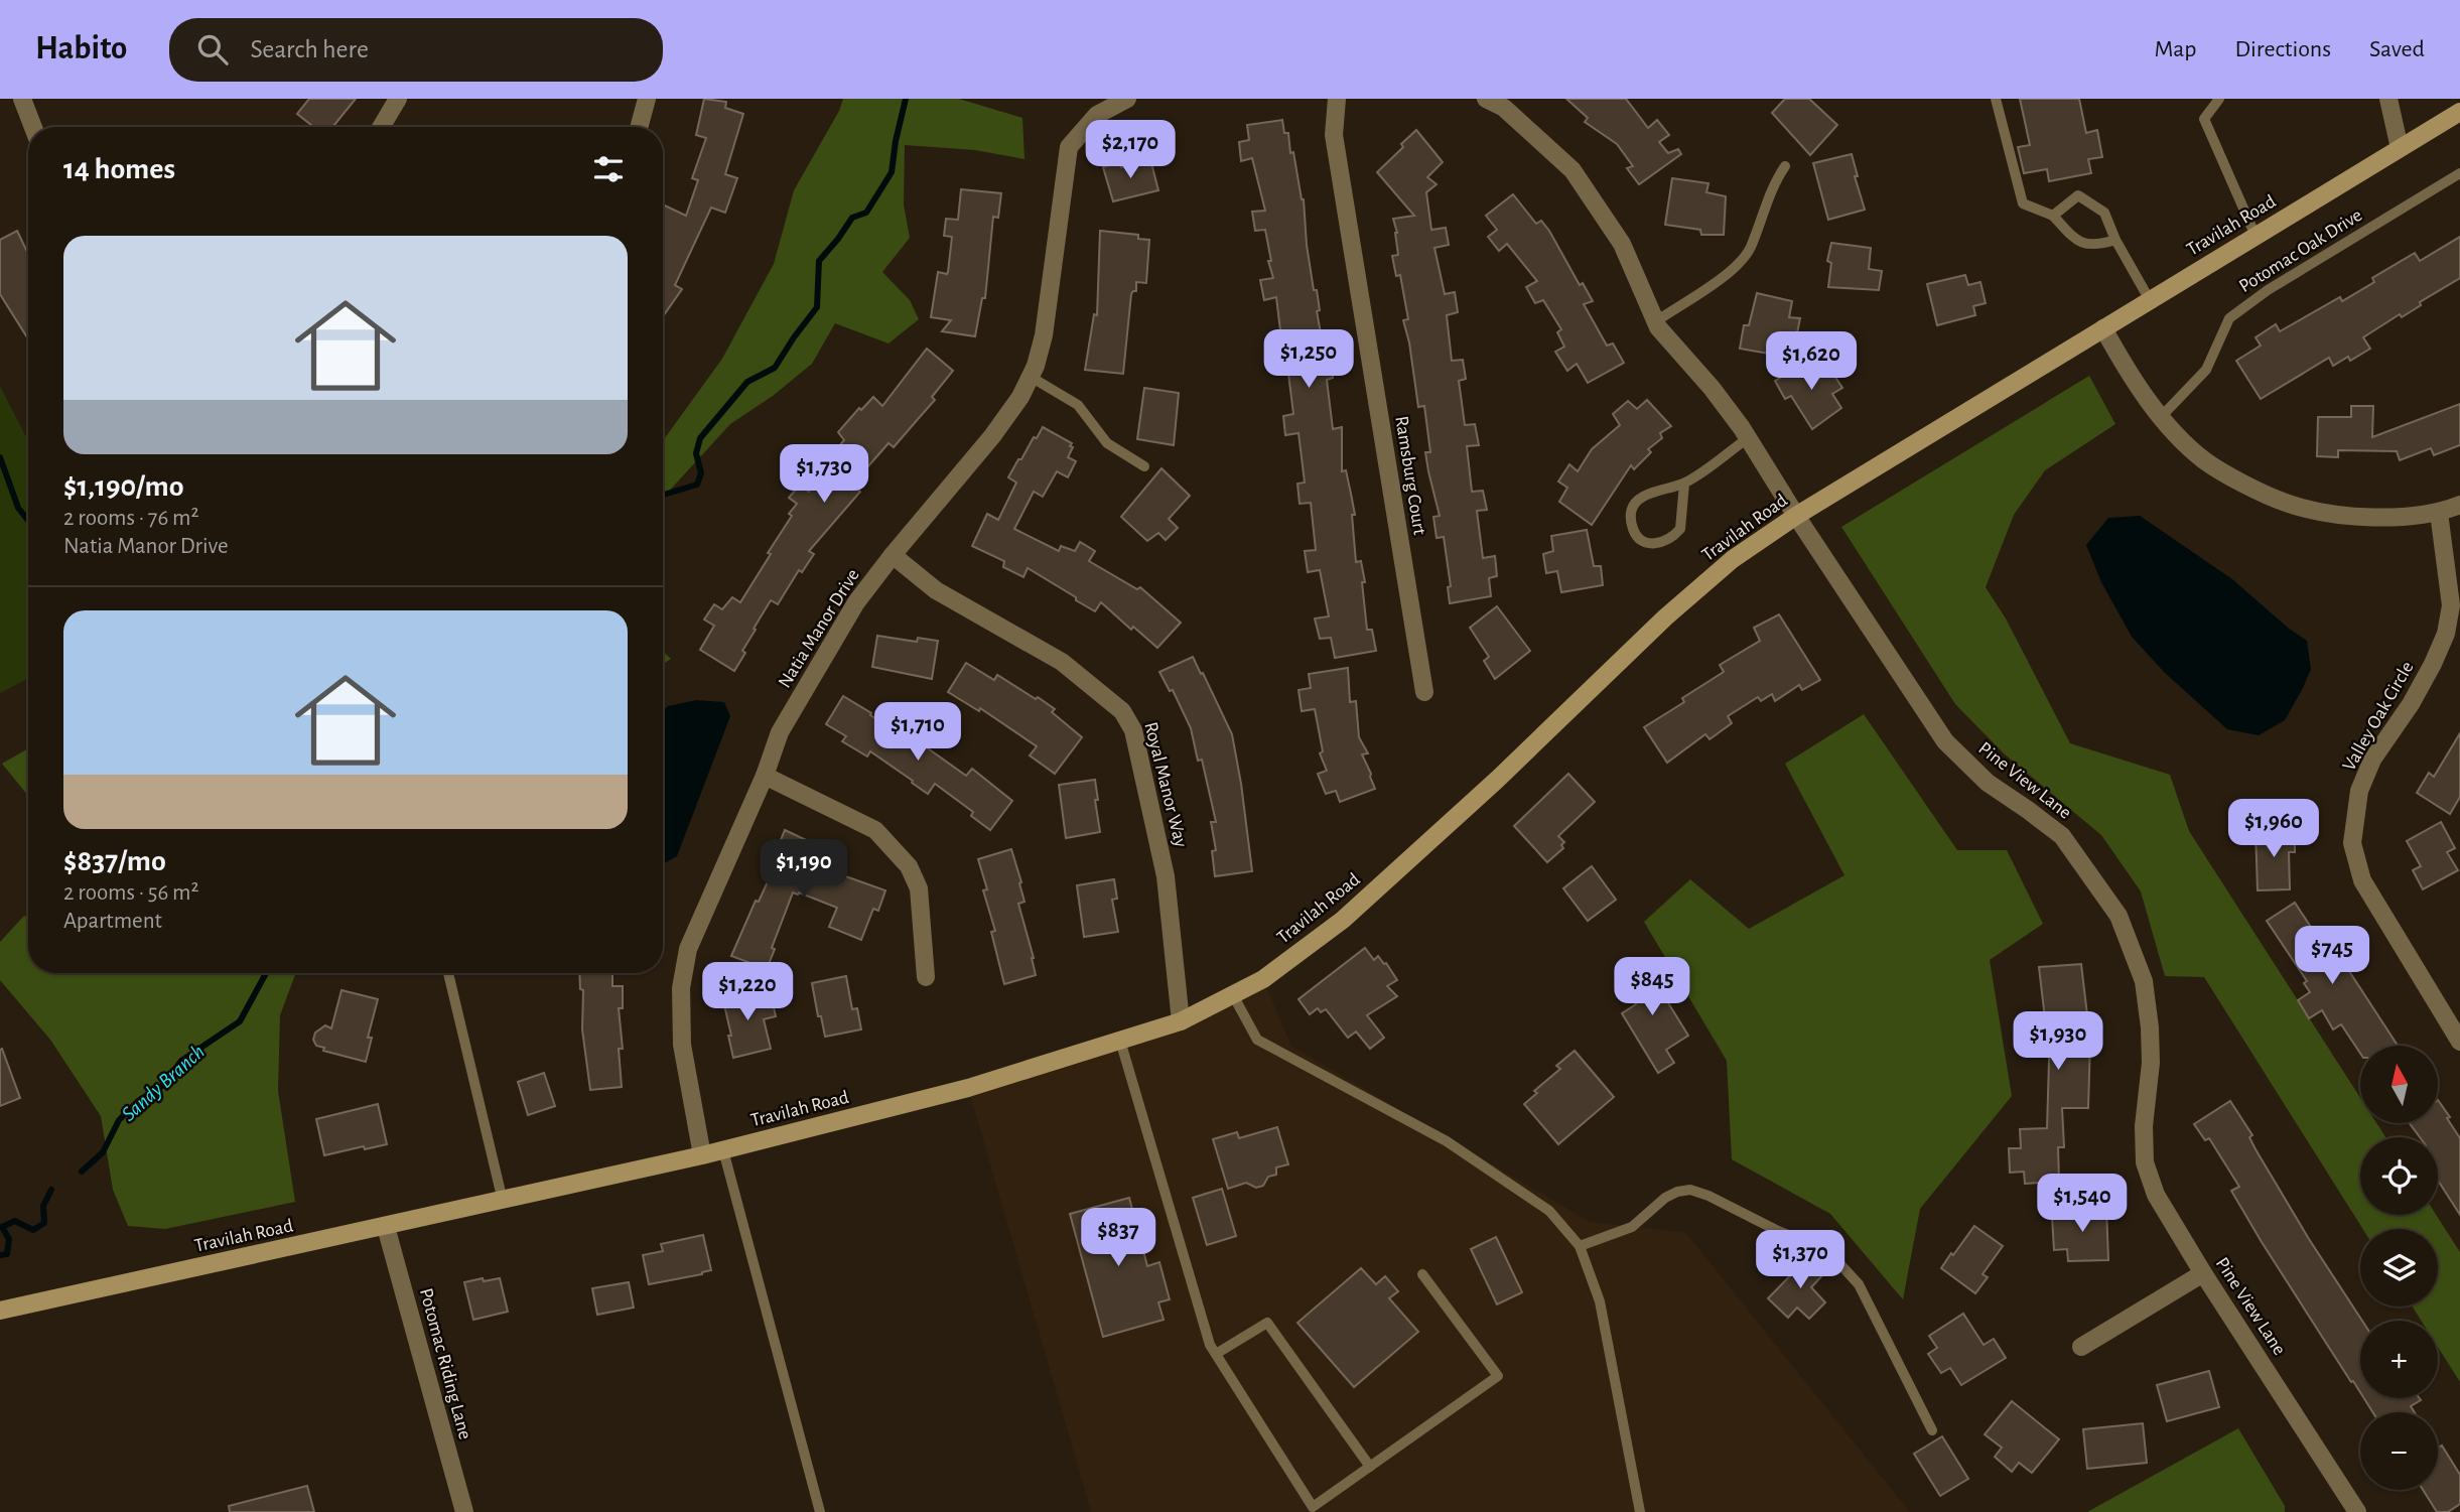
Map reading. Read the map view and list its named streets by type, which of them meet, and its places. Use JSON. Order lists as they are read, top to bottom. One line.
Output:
{"streets":{"main road":["Travilah Road"],"street":["Ramsburg Court","Natia Manor Drive","Valley Oak Circle","Pine View Lane","Royal Manor Way","Potomac Riding Lane"],"lane":["Potomac Oak Drive"]},"crossings":[["Travilah Road","Natia Manor Drive"],["Travilah Road","Pine View Lane"],["Travilah Road","Royal Manor Way"],["Travilah Road","Potomac Riding Lane"],["Natia Manor Drive","Royal Manor Way"]],"water":["Sandy Branch"],"north":"top","page":{"header":"Habito","search":"Search here","nav":["Map","Directions","Saved"],"price":["$2,170","$1,250","$1,620","$1,730","$1,710","$1,960","$1,190","$745","$845","$1,220","$1,930","$1,540","$837","$1,370"],"heading":"14 homes","list":[{"name":"$1,190/mo","note":"2 rooms · 76 m² · Natia Manor Drive"},{"name":"$837/mo","note":"2 rooms · 56 m² · Apartment"}],"map_buttons":["+","−"]}}
